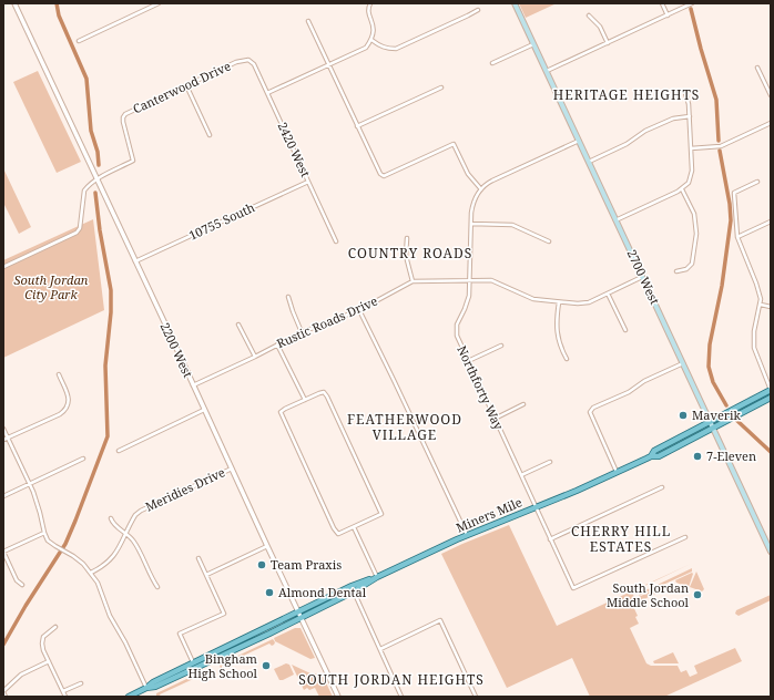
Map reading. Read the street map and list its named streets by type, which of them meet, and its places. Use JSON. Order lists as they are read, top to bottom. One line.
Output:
{"streets":{"main road":["2700 West","Miners Mile"],"street":["Canterwood Drive","2420 West","10755 South","Rustic Roads Drive","2200 West","Northforty Way","Meridies Drive"]},"crossings":[["Canterwood Drive","2420 West"],["Canterwood Drive","2200 West"],["2420 West","10755 South"],["10755 South","2200 West"],["2700 West","Rustic Roads Drive"],["Rustic Roads Drive","2200 West"],["Rustic Roads Drive","Northforty Way"],["2200 West","Meridies Drive"],["2200 West","Miners Mile"],["Northforty Way","Miners Mile"]],"districts":["HERITAGE HEIGHTS","COUNTRY ROADS","FEATHERWOOD VILLAGE","CHERRY HILL ESTATES","SOUTH JORDAN HEIGHTS"],"parks":["South Jordan City Park"],"places":["Maverik","7-Eleven","Team Praxis","Almond Dental","South Jordan Middle School","Bingham High School"]}
